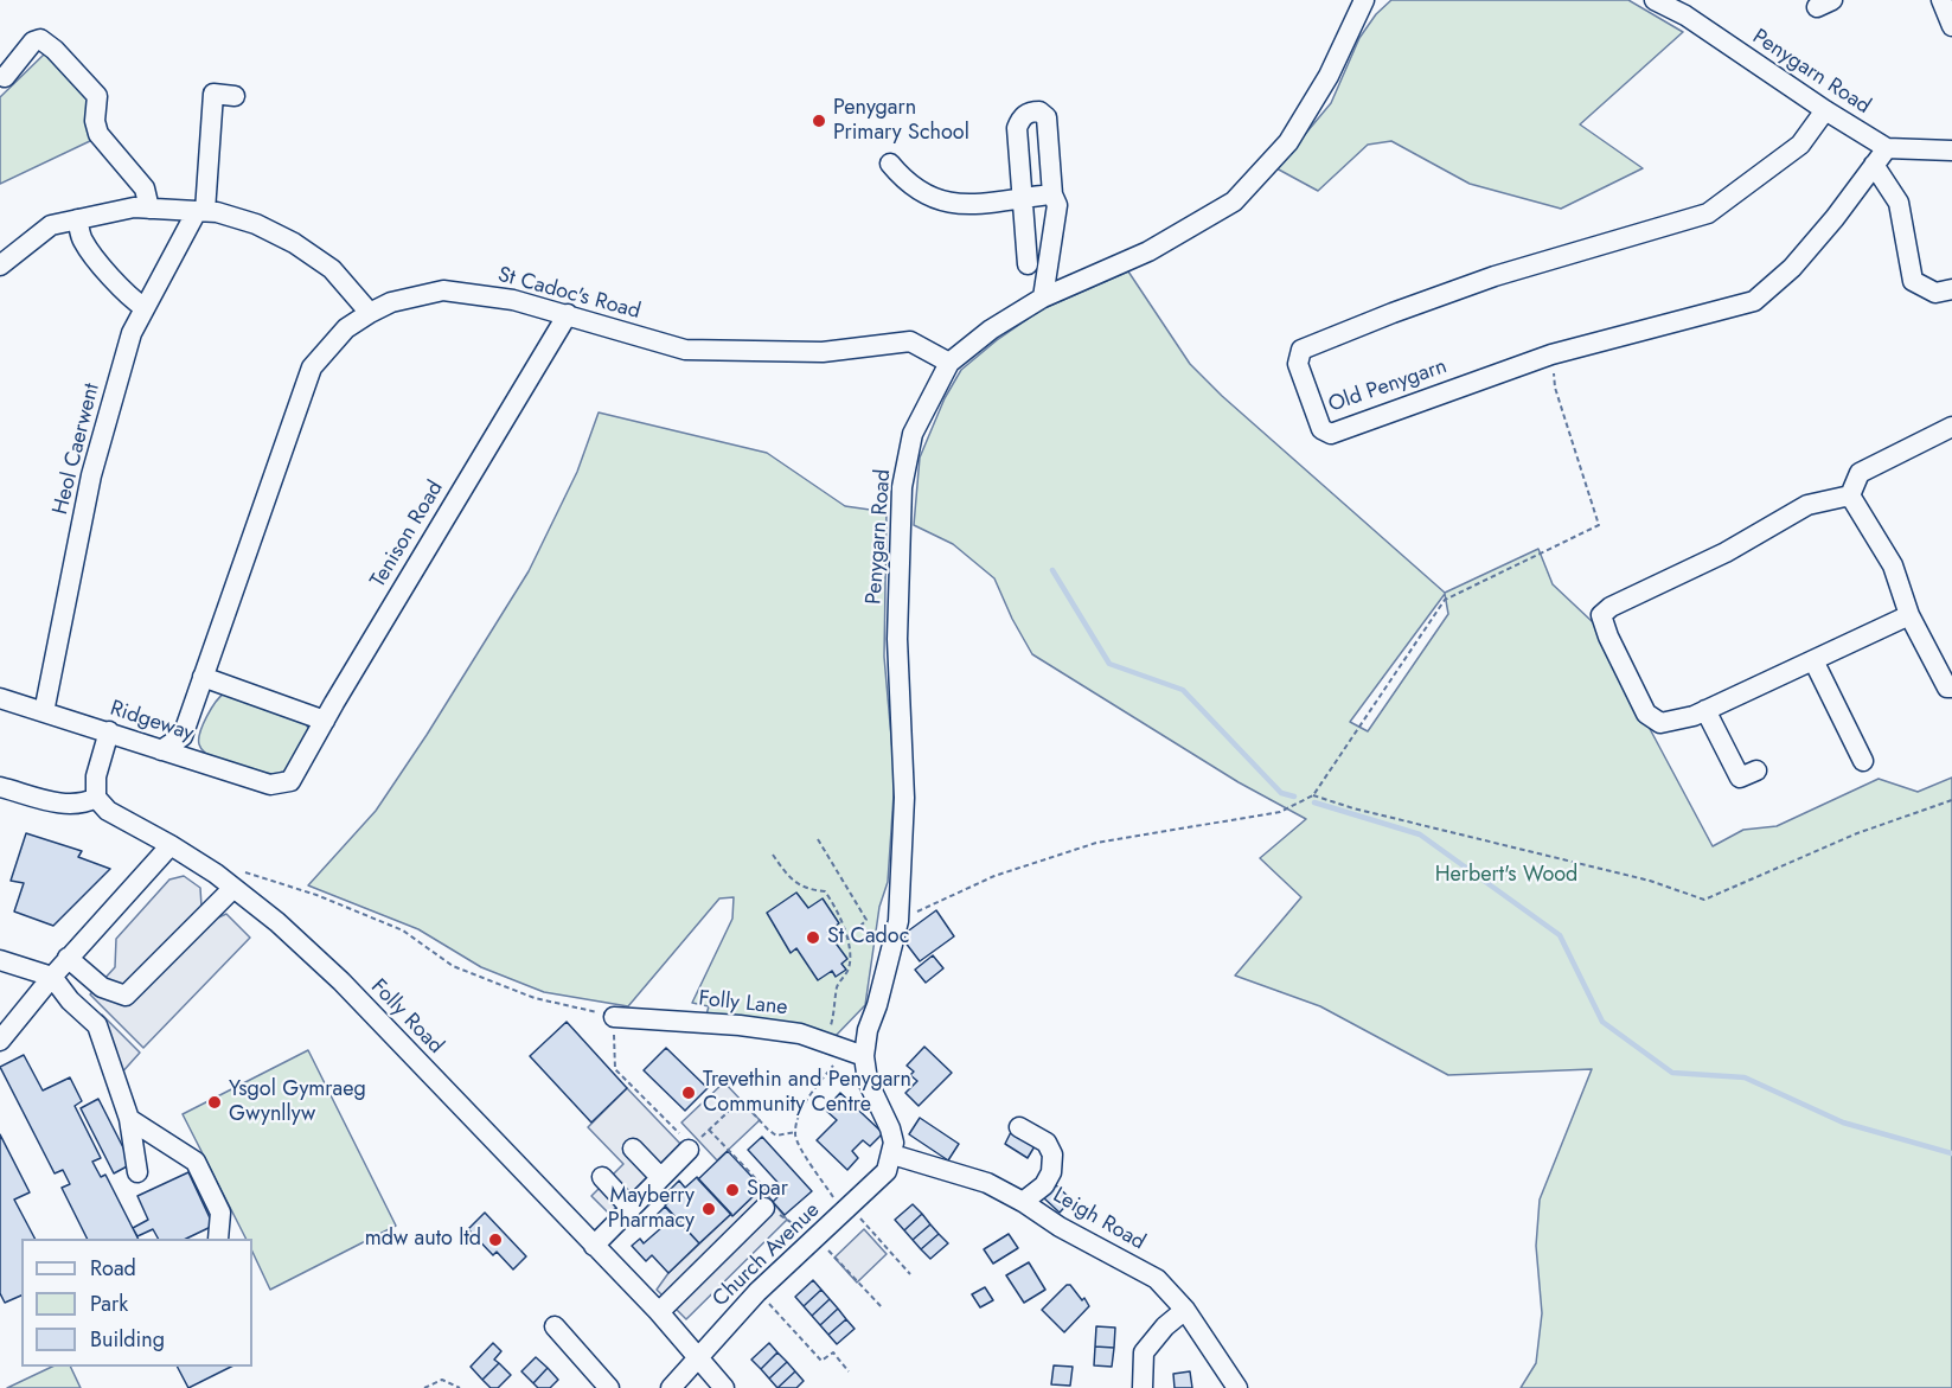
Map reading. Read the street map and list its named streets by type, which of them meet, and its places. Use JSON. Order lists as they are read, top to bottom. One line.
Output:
{"streets":{"street":["Penygarn Road","St Cadoc's Road","Old Penygarn","Heol Caerwent","Tenison Road","Ridgeway","Folly Lane","Folly Road","Leigh Road","Church Avenue"]},"crossings":[["Penygarn Road","St Cadoc's Road"],["Penygarn Road","Old Penygarn"],["Penygarn Road","Folly Lane"],["Penygarn Road","Leigh Road"],["Penygarn Road","Church Avenue"],["St Cadoc's Road","Tenison Road"],["St Cadoc's Road","Ridgeway"],["Heol Caerwent","Ridgeway"],["Tenison Road","Ridgeway"],["Folly Road","Church Avenue"],["Leigh Road","Church Avenue"]],"parks":["Herbert's Wood"],"places":["Penygarn Primary School","St Cadoc","Trevethin and Penygarn Community Centre","Ysgol Gymraeg Gwynllyw","Spar","Mayberry Pharmacy","mdw auto ltd"],"legend":["Road","Park","Building"]}
